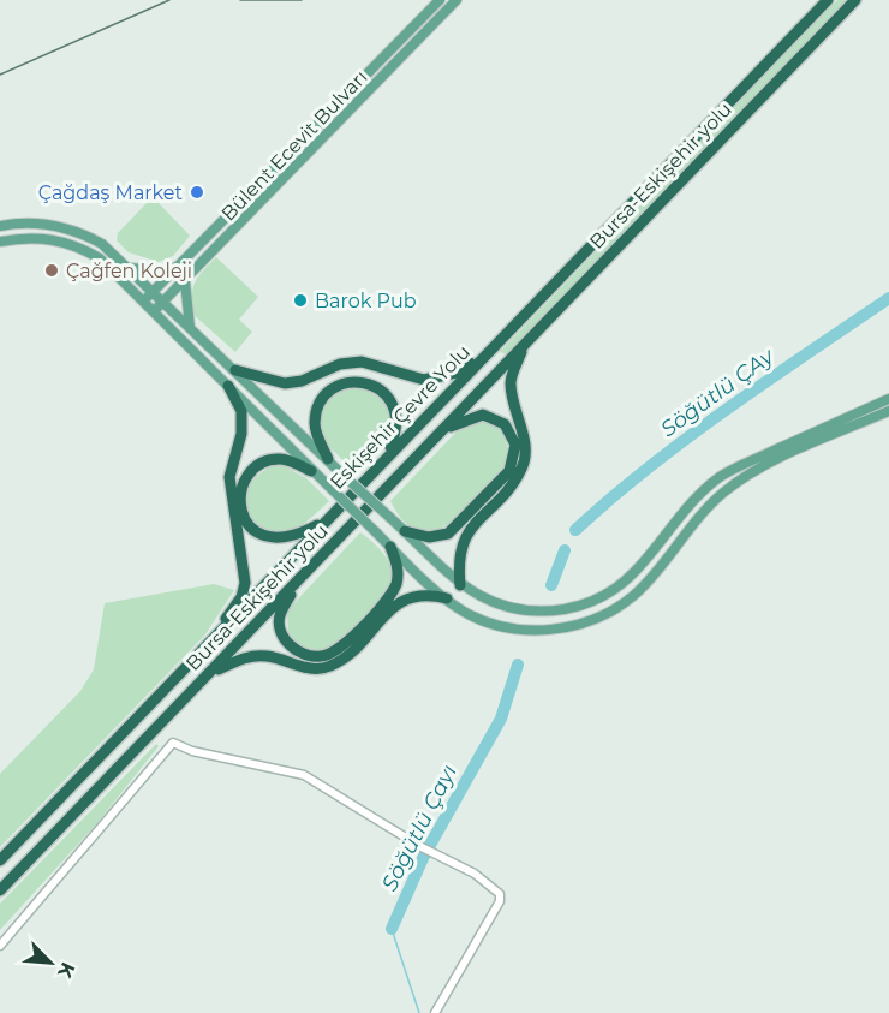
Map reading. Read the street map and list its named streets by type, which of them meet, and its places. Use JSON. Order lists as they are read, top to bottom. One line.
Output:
{"streets":{"highway":["Bursa-Eskişehir yolu","Eskişehir Çevre Yolu"],"main road":["Bülent Ecevit Bulvarı"]},"water":["Söğütlü ÇAy","Söğütlü Çayı"],"places":["Çağdaş Market","Çağfen Koleji","Barok Pub"],"north":"bottom right"}
